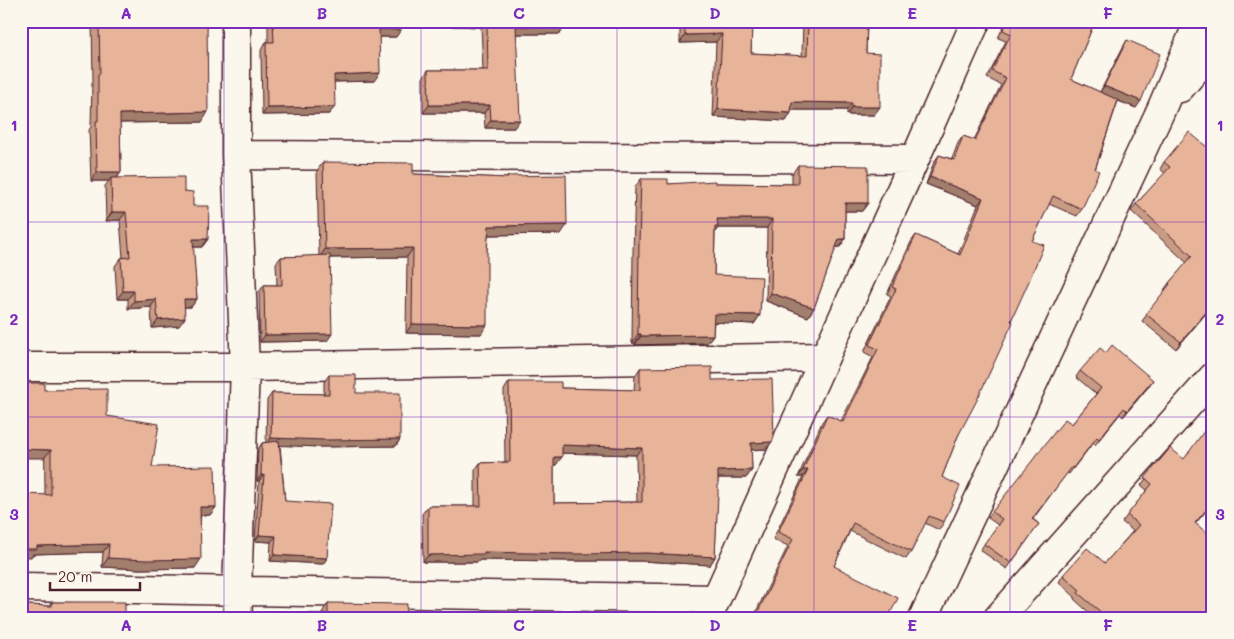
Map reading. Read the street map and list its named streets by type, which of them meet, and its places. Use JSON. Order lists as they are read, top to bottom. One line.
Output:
{"scale_bar":"20 m","grid":{"columns":["A","B","C","D","E","F"],"rows":["1","2","3"]}}
